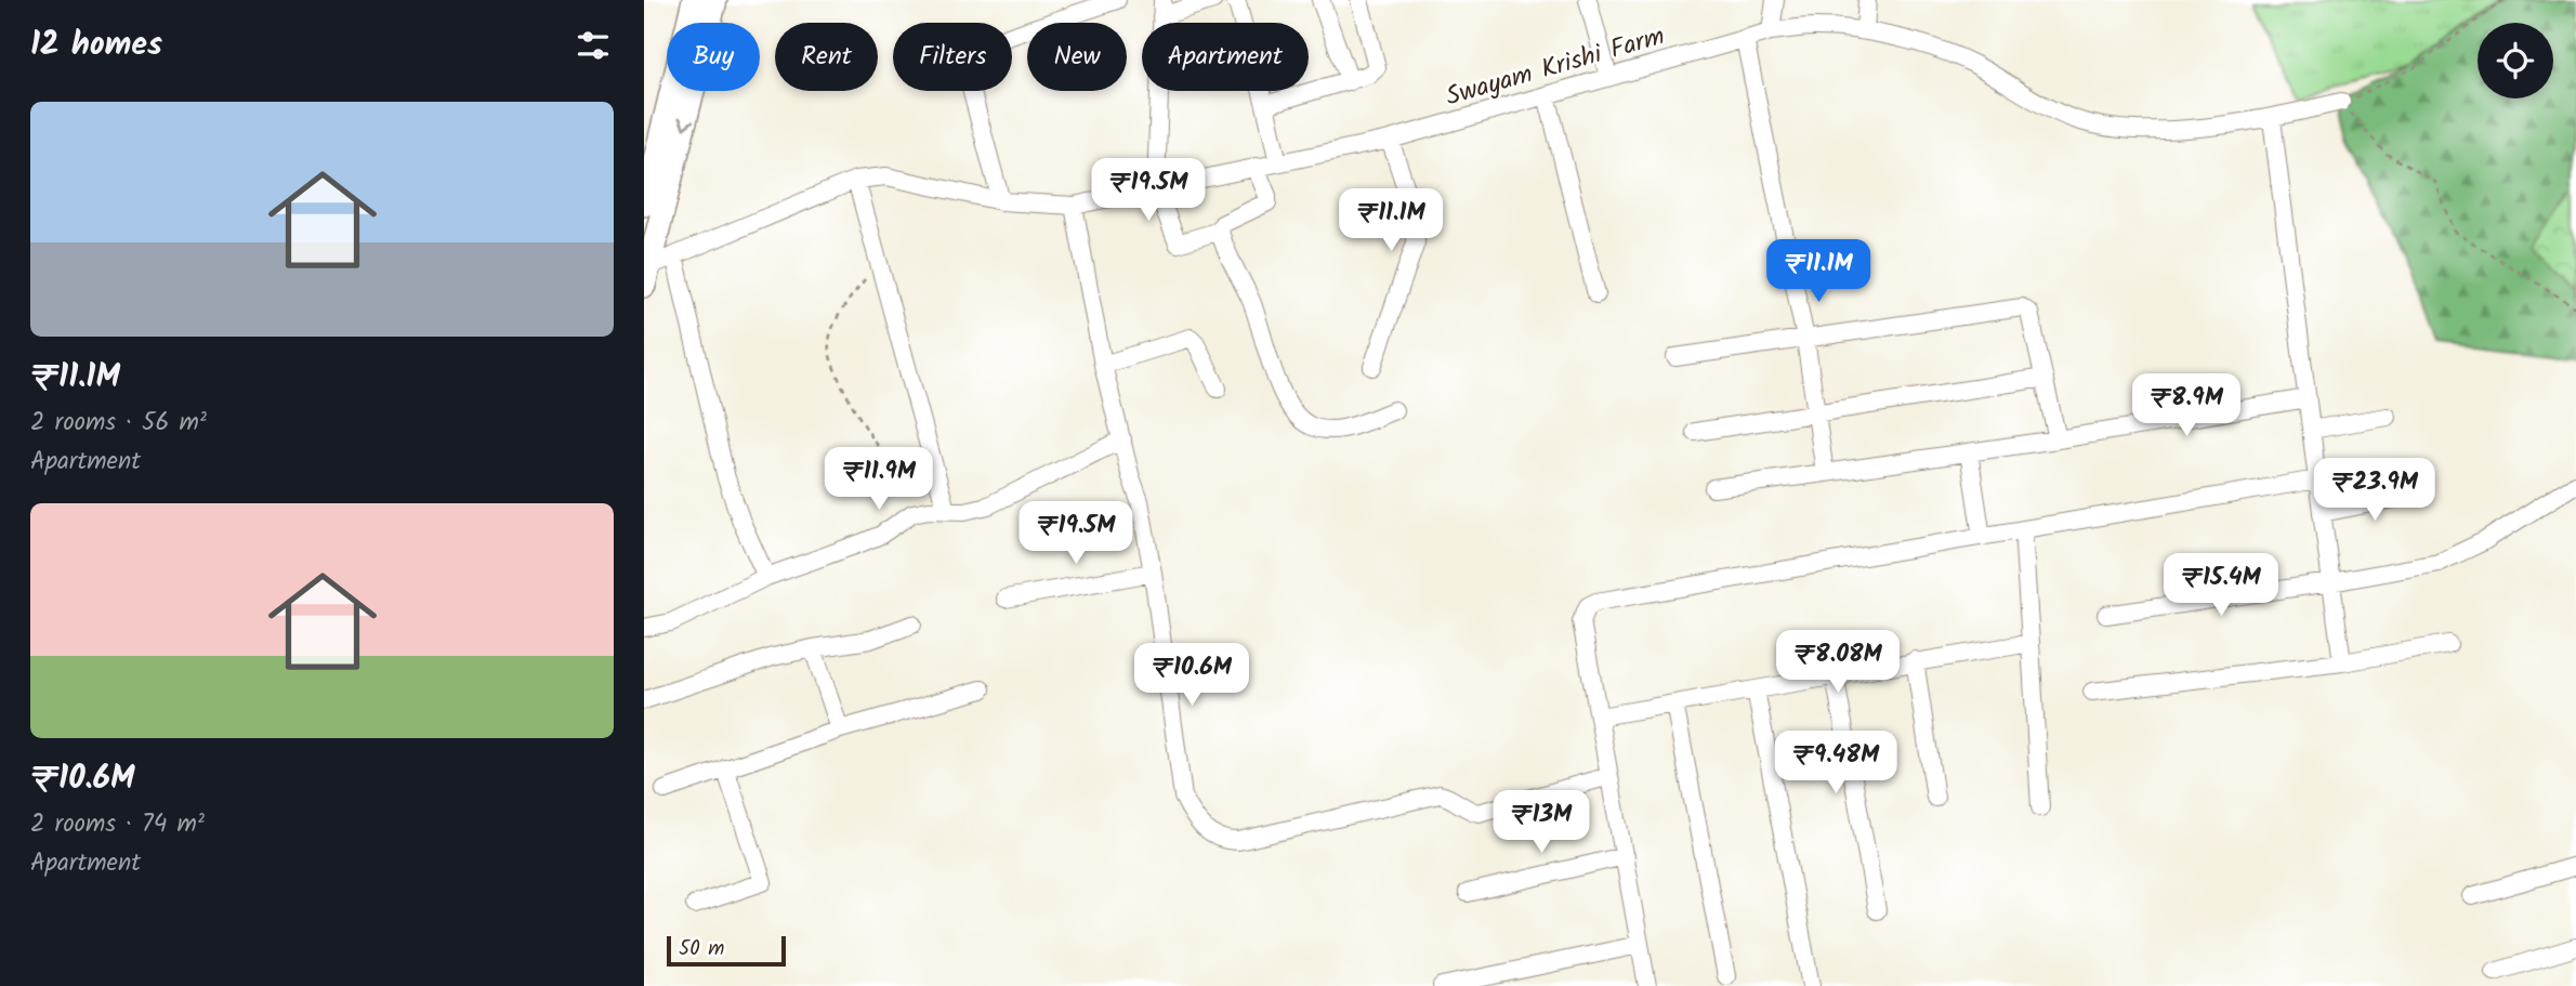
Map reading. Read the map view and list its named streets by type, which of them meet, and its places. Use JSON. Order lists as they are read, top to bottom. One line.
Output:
{"streets":{"street":["Swayam Krishi Farm"]},"scale_bar":"50 m","page":{"heading":"12 homes","chip":["Buy","Rent","Filters","New","Apartment"],"list":[{"name":"₹11.1M","note":"2 rooms · 56 m² · Apartment"},{"name":"₹10.6M","note":"2 rooms · 74 m² · Apartment"}],"price":["₹19.5M","₹11.1M","₹11.1M","₹8.9M","₹11.9M","₹23.9M","₹19.5M","₹15.4M","₹8.08M","₹10.6M","₹9.48M","₹13M"],"scale":"50 m"}}
